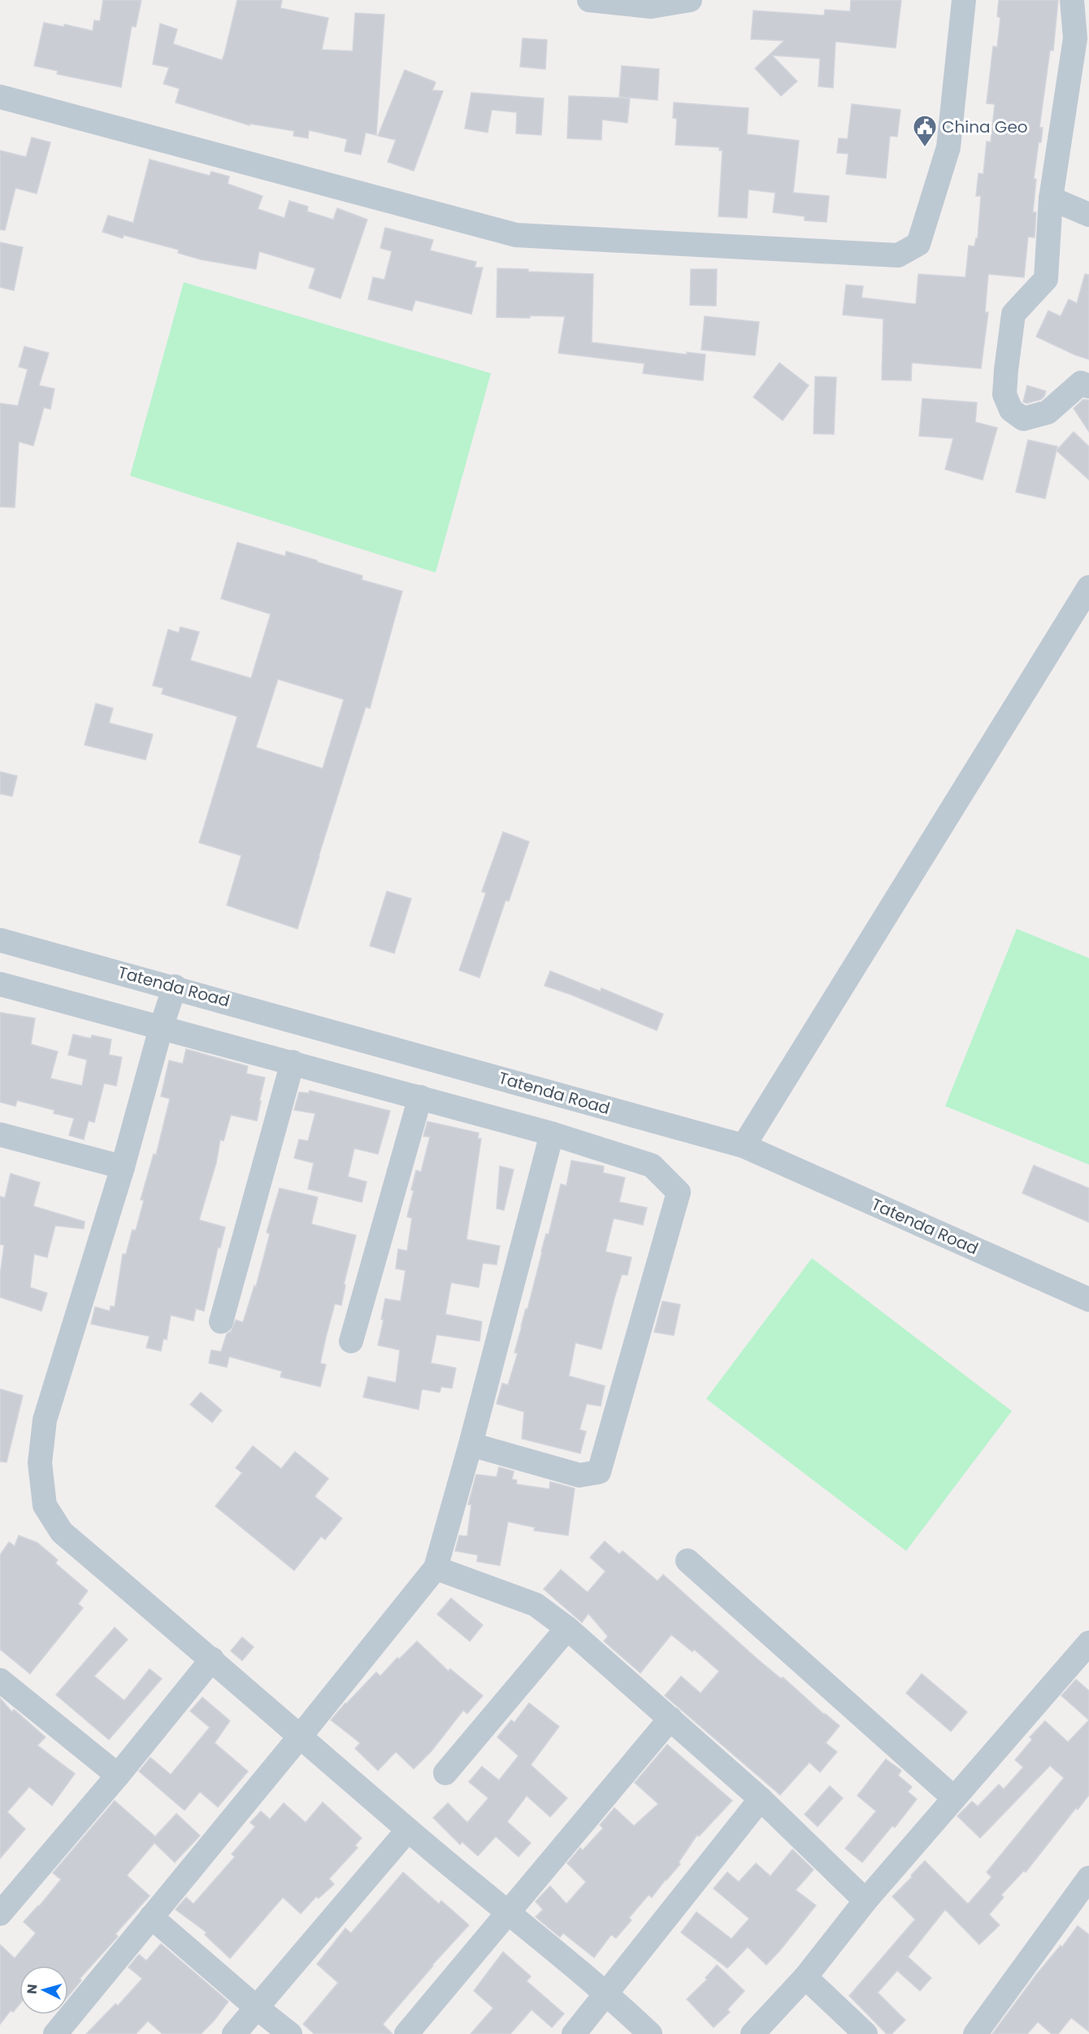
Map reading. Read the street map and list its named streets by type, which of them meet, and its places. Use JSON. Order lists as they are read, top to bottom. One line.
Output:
{"streets":{"street":["Tatenda Road"]},"places":{"public building":["China Geo"]},"north":"left"}
